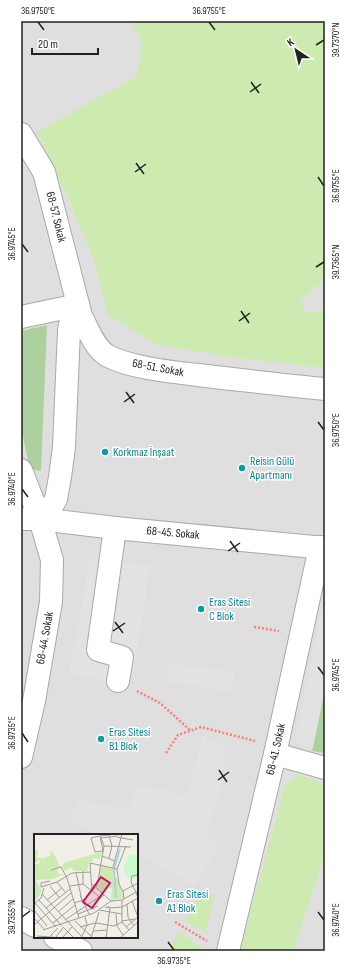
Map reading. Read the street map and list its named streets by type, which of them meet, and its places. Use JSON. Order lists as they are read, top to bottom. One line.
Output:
{"streets":{"street":["68-57. Sokak","68-51. Sokak","68-45. Sokak","68-44. Sokak","68-41. Sokak"]},"crossings":[["68-57. Sokak","68-51. Sokak"],["68-45. Sokak","68-44. Sokak"],["68-45. Sokak","68-41. Sokak"]],"places":["Korkmaz İnşaat","Reisin Gülü Apartmanı","Eras Sitesi C Blok","Eras Sitesi B1 Blok","Eras Sitesi A1 Blok"],"scale_bar":"20 m","north":"top left","coordinates":["36.9750°E","36.9755°E","39.7370°N","36.9745°E","39.7365°N","36.9740°E","36.9735°E","39.7355°N"]}
